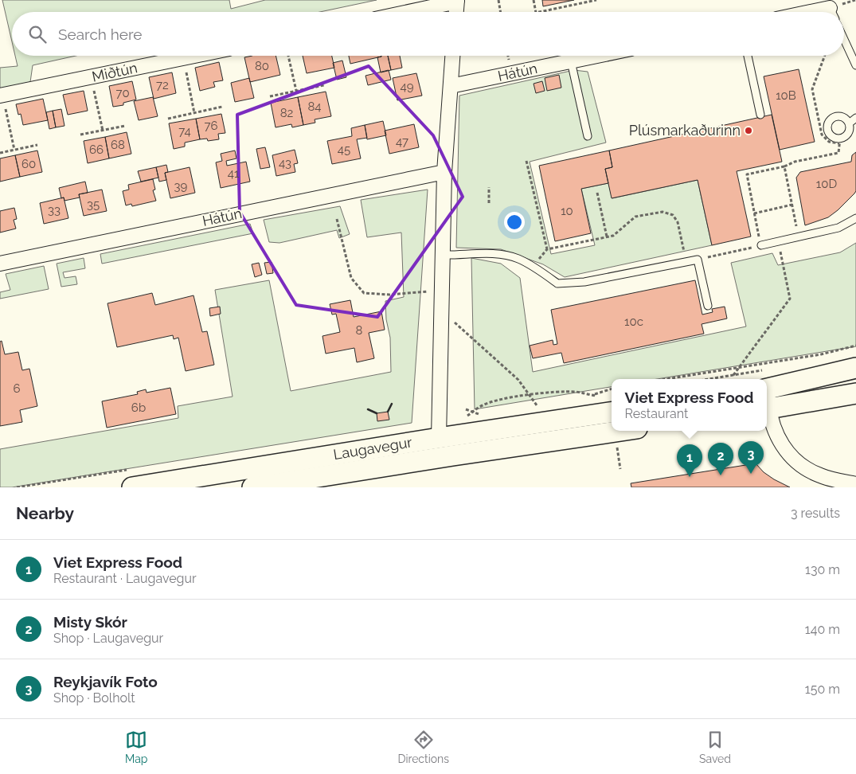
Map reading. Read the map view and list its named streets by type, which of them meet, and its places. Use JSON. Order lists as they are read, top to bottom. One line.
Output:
{"streets":{"main road":["Laugavegur"],"street":["Miðtún","Hátún"]},"places":["Plúsmarkaðurinn"],"house_numbers":["80","72","49","70","10B","84","82","76","74","47","68","66","45","43","60","41","10D","39","35","33","10","10c","8","6","6b"],"page":{"search":"Search here","popup":["Viet Express Food","Restaurant"],"pins":["3","2","1"],"heading":["Nearby","3 results"],"list":[{"mark":"1","name":"Viet Express Food","note":"Restaurant · Laugavegur","value":"130 m"},{"mark":"2","name":"Misty Skór","note":"Shop · Laugavegur","value":"140 m"},{"mark":"3","name":"Reykjavík Foto","note":"Shop · Bolholt","value":"150 m"}],"nav":["Map","Directions","Saved"]}}
